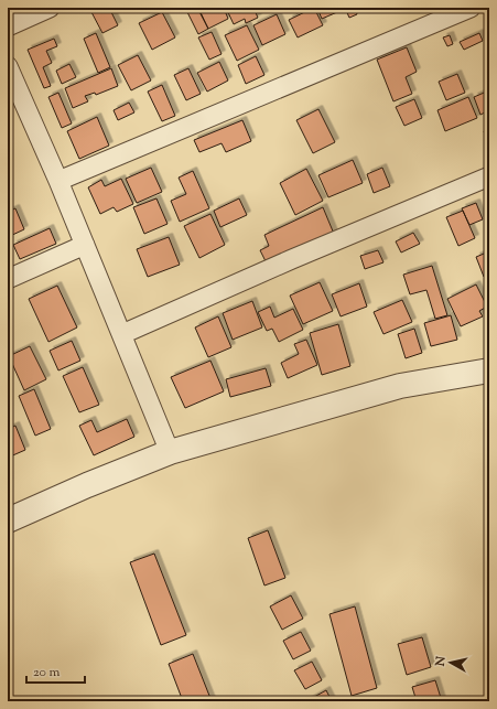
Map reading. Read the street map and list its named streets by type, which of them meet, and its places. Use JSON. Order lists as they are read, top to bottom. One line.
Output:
{"scale_bar":"20 m","north":"left"}
